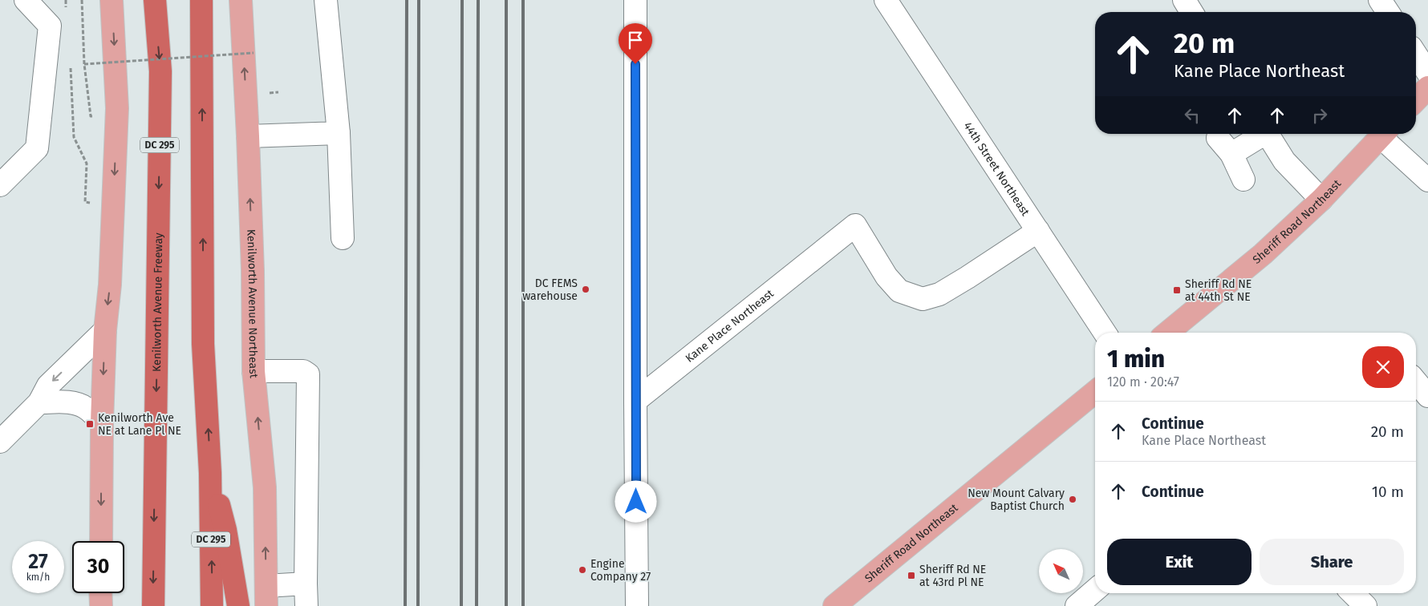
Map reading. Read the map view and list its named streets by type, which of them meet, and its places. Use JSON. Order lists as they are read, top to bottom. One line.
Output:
{"streets":{"highway":["DC 295","Kenilworth Avenue Freeway"],"main road":["Sheriff Road Northeast","Kenilworth Avenue Northeast"],"street":["44th Street Northeast","Kane Place Northeast"]},"crossings":[["44th Street Northeast","Kane Place Northeast"]],"places":{"other":["DC FEMS warehouse","New Mount Calvary Baptist Church","Engine Company 27"],"transit":["Sheriff Rd NE at 44th St NE","Kenilworth Ave NE at Lane Pl NE","Sheriff Rd NE at 43rd Pl NE"]},"north":"top left","page":{"turn":["20 m","Kane Place Northeast"],"heading":["1 min","120 m · 20:47"],"list":[{"name":"Continue","note":"Kane Place Northeast","value":"20 m"},{"name":"Continue","value":"10 m"}],"buttons":["Exit","Share"],"speed":"27 km/h","limit":"30"}}
